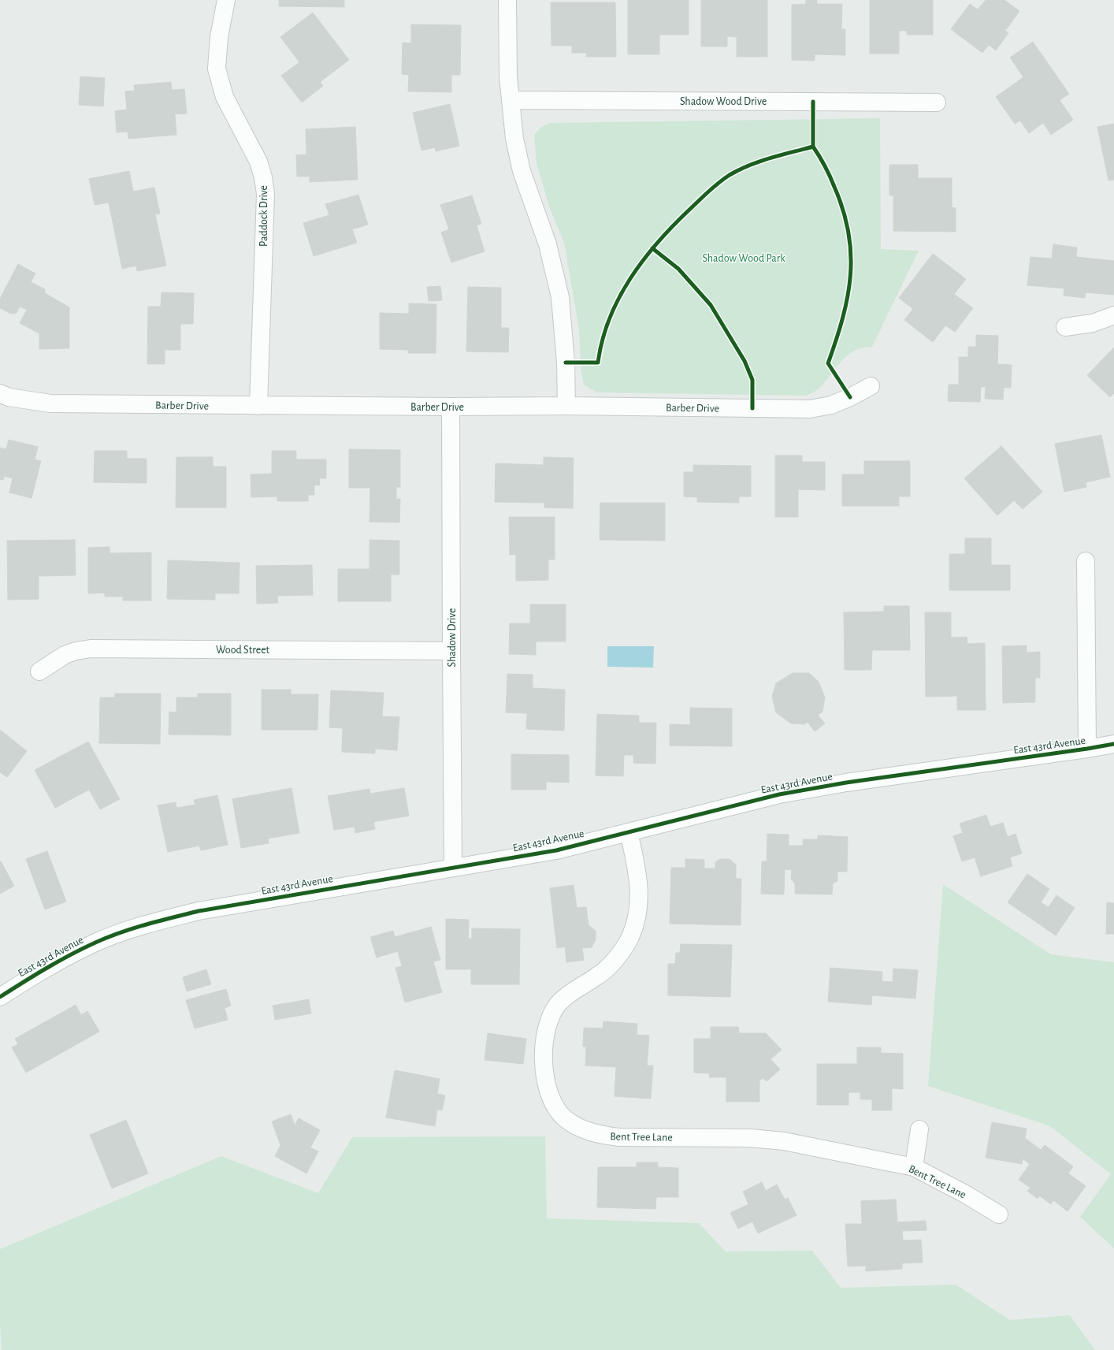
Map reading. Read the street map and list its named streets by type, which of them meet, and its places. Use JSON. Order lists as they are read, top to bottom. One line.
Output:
{"streets":{"street":["Shadow Wood Drive","Paddock Drive","Barber Drive","Shadow Drive","Wood Street","East 43rd Avenue","Bent Tree Lane"]},"crossings":[["Paddock Drive","Barber Drive"],["Barber Drive","Shadow Drive"],["Shadow Drive","Wood Street"],["Shadow Drive","East 43rd Avenue"],["East 43rd Avenue","Bent Tree Lane"]],"parks":["Shadow Wood Park"]}
